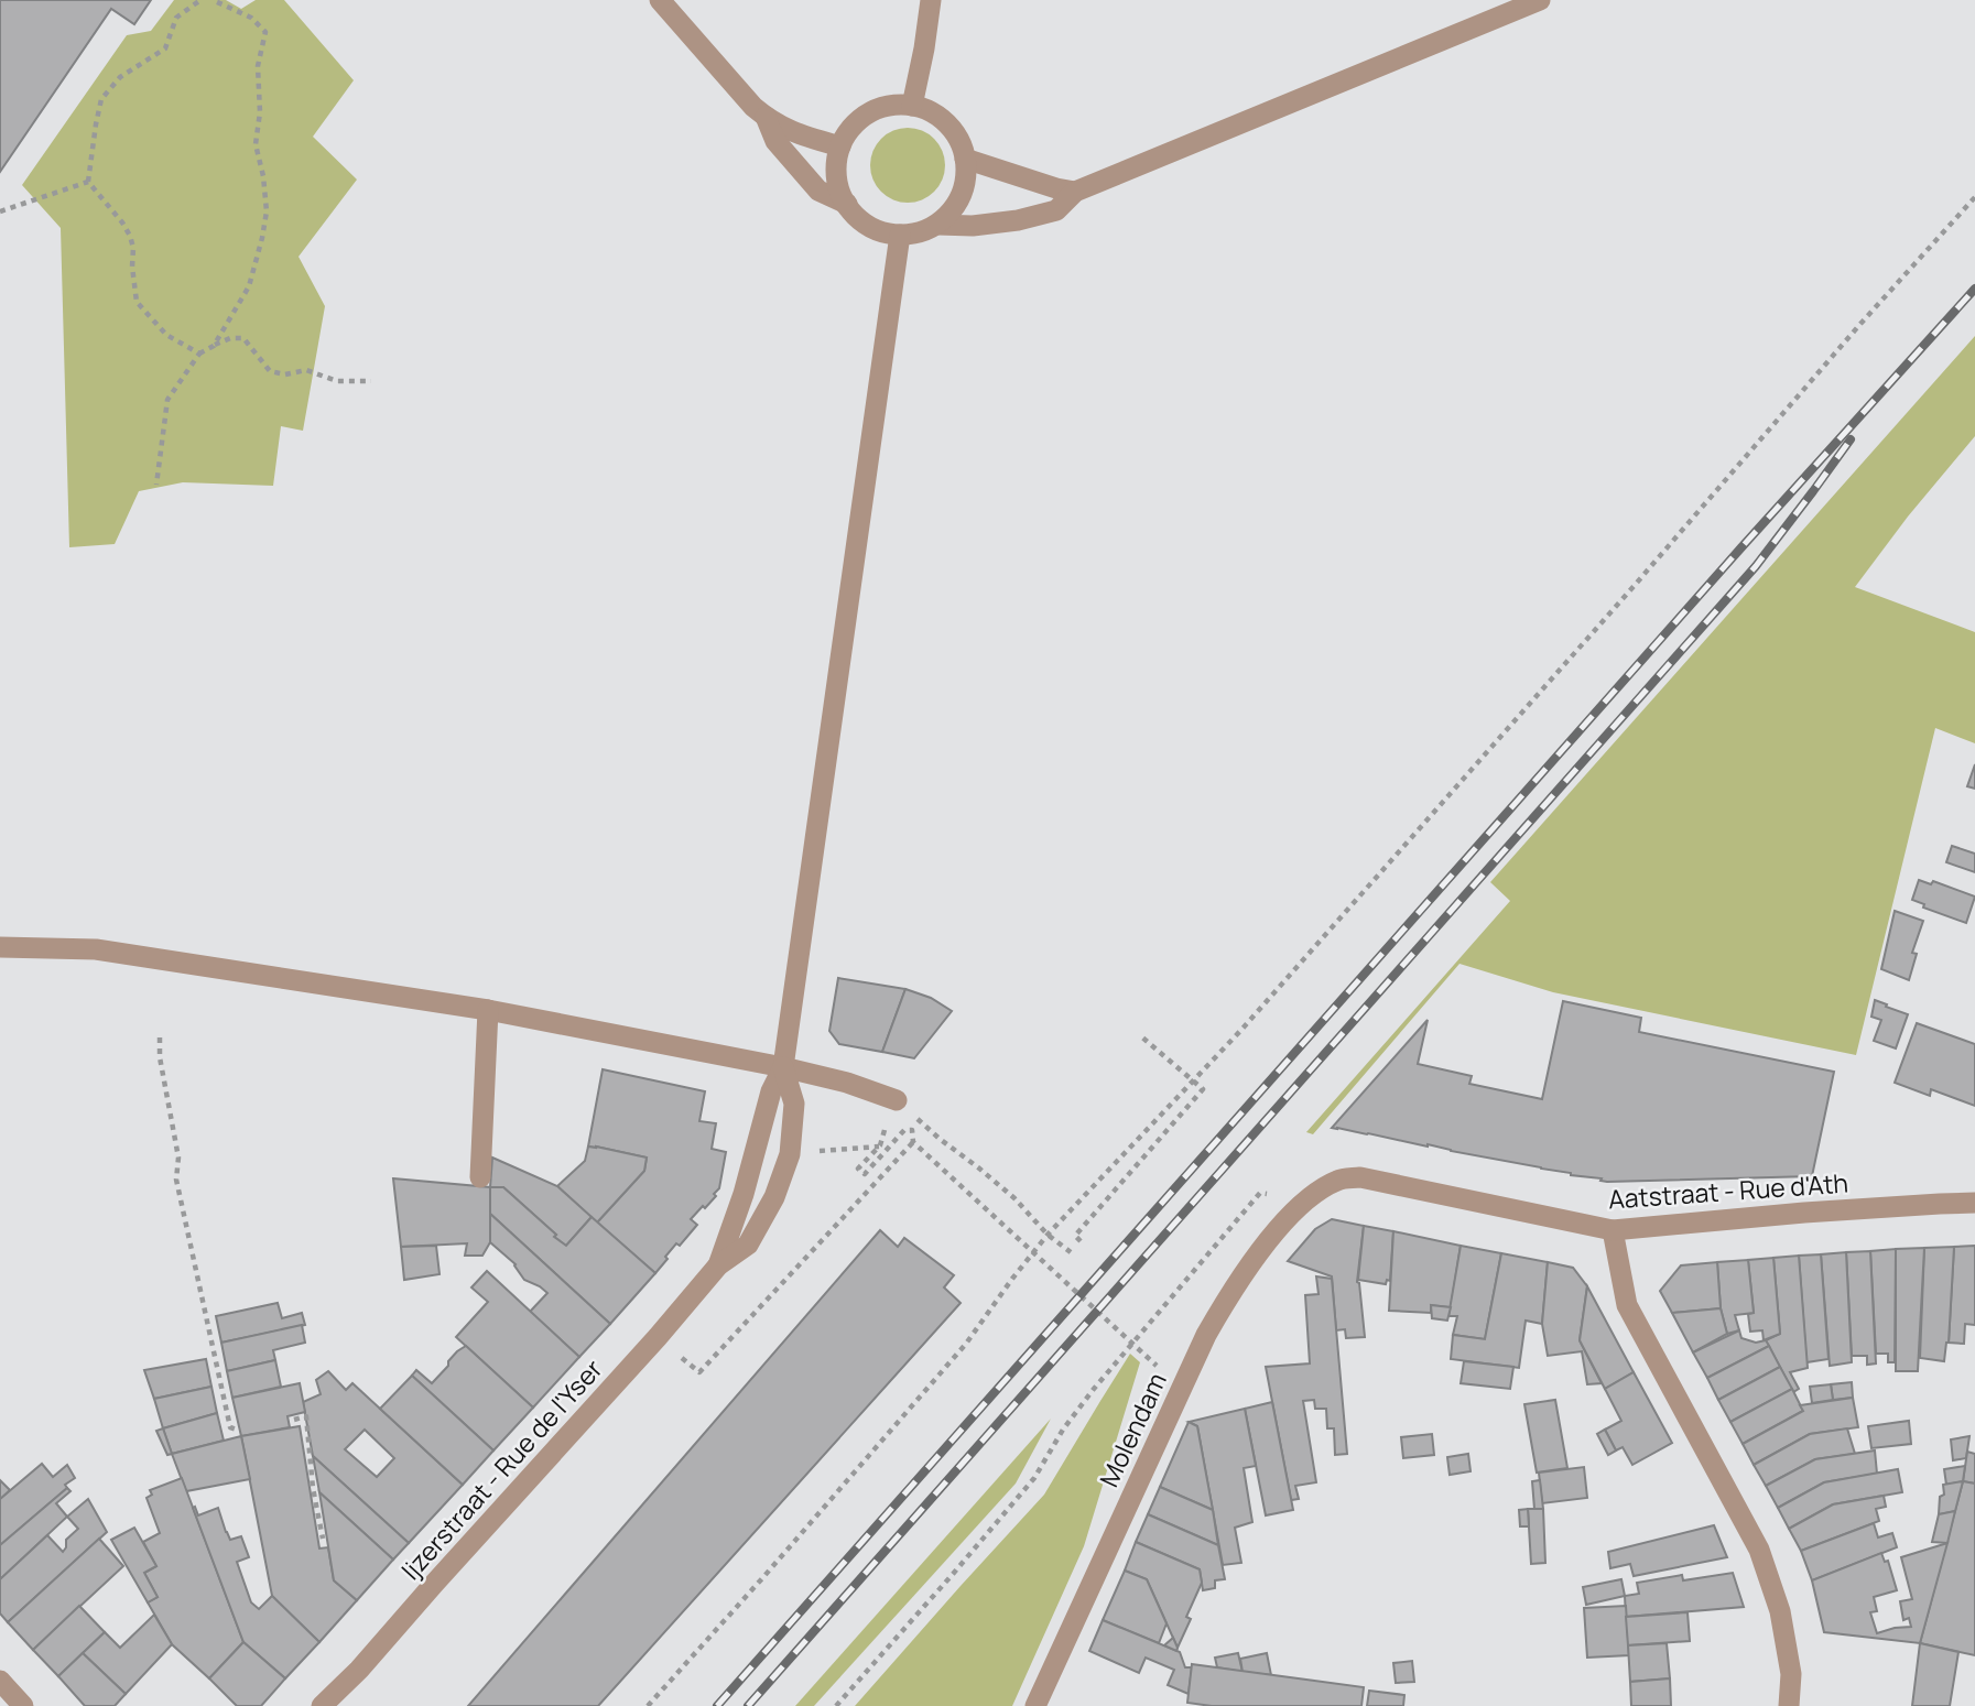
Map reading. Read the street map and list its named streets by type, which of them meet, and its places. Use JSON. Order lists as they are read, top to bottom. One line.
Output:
{"streets":{"street":["Aatstraat - Rue d'Ath","Molendam","Ijzerstraat - Rue de l'Yser"]},"crossings":[["Aatstraat - Rue d'Ath","Molendam"]]}
